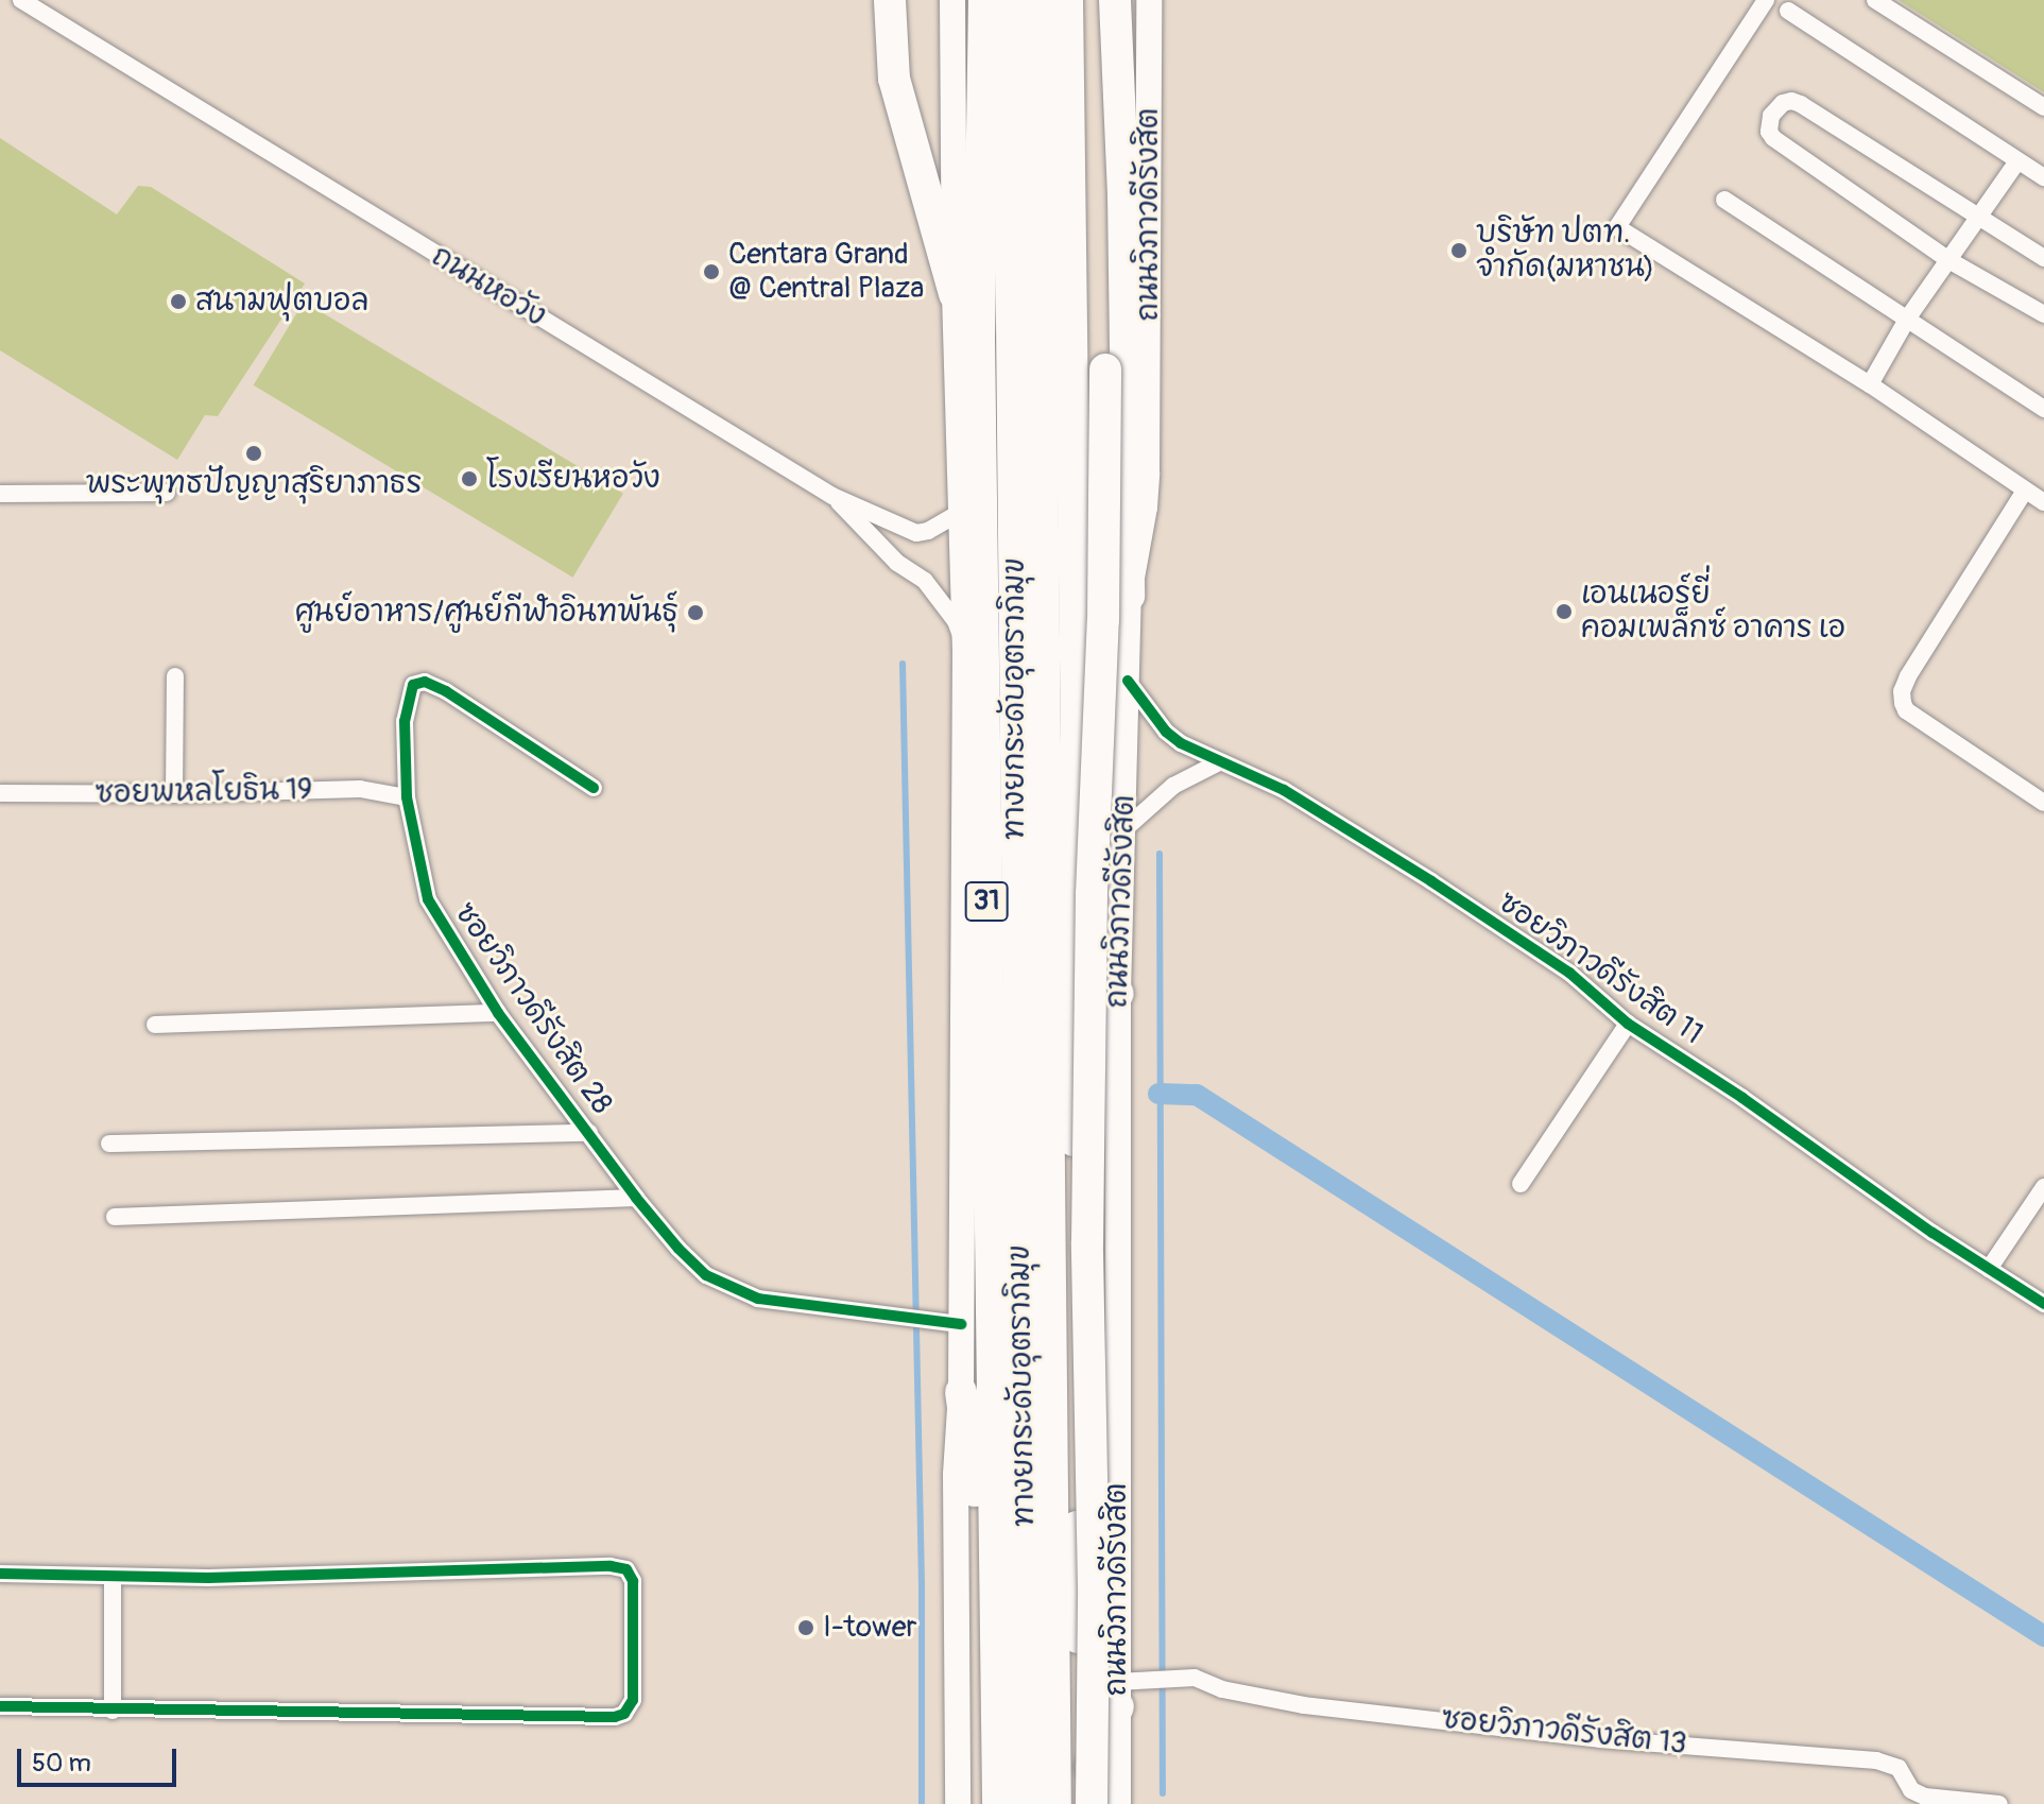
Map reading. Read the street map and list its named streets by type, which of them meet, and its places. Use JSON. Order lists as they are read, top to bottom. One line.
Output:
{"streets":{"highway":["ถนนวิภาวดีรังสิต","ทางยกระดับอุตราภิมุข","31"],"street":["ถนนหอวัง","ซอยพหลโยธิน 19","ซอยวิภาวดีรังสิต 11","ซอยวิภาวดีรังสิต 28","ซอยวิภาวดีรังสิต 13"]},"crossings":[["ถนนวิภาวดีรังสิต","ทางยกระดับอุตราภิมุข"],["ถนนวิภาวดีรังสิต","ซอยวิภาวดีรังสิต 11"],["ถนนวิภาวดีรังสิต","ซอยวิภาวดีรังสิต 13"],["ถนนหอวัง","31"],["ซอยพหลโยธิน 19","ซอยวิภาวดีรังสิต 28"],["31","ซอยวิภาวดีรังสิต 28"]],"places":["บริษัท ปตท. จำกัด(มหาชน)","Centara Grand @ Central Plaza","สนามฟุตบอล","พระพุทธปัญญาสุริยาภาธร","โรงเรียนหอวัง","เอนเนอร์ยี่ คอมเพล็กซ์ อาคาร เอ","ศูนย์อาหาร/ศูนย์กีฬาอินทพันธุ์","I-tower"],"scale_bar":"50 m"}
